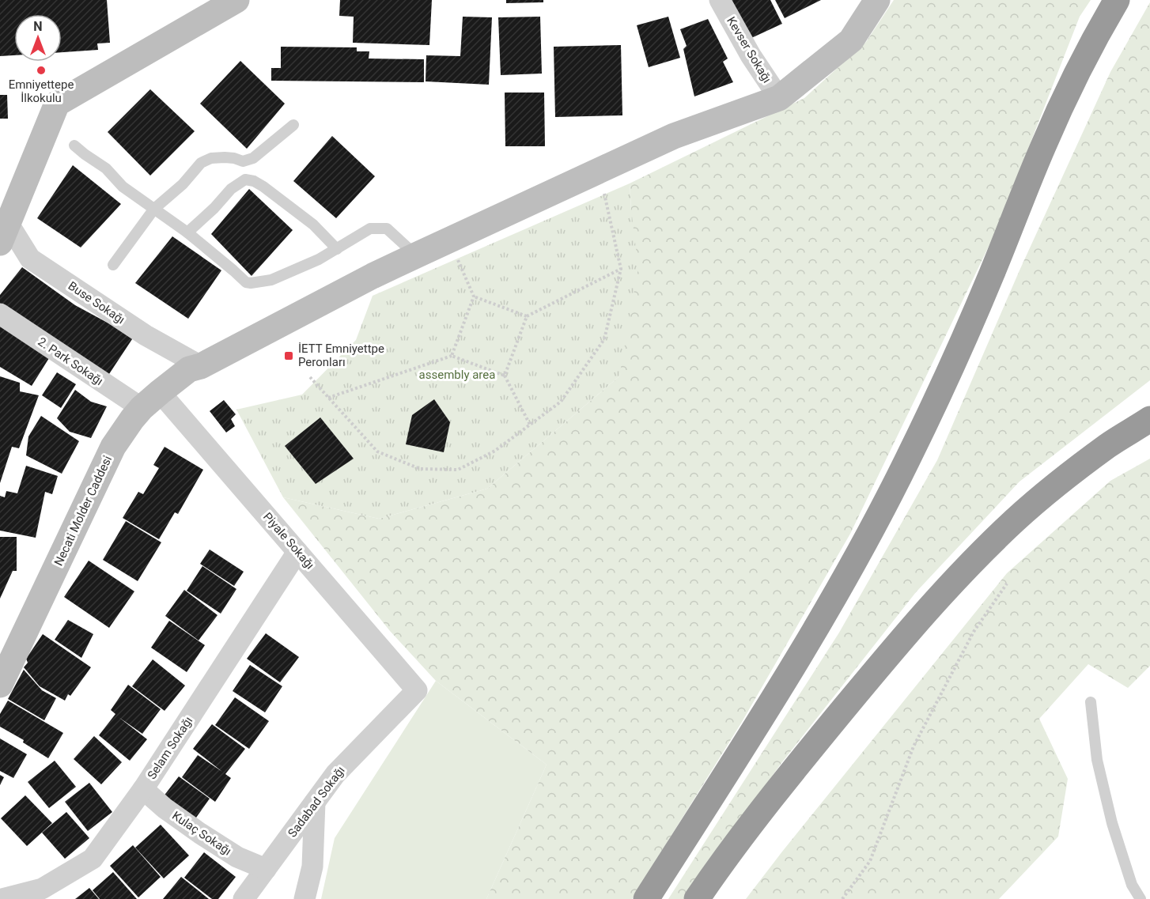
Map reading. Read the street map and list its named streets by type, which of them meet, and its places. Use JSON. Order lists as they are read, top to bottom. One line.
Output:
{"streets":{"main road":["Necati Molder Caddesi"],"street":["Kevser Sokağı","Buse Sokağı","2. Park Sokağı","Piyale Sokağı","Selam Sokağı","Sadabad Sokağı","Kulaç Sokağı"]},"crossings":[["Kevser Sokağı","Necati Molder Caddesi"],["Buse Sokağı","Necati Molder Caddesi"],["2. Park Sokağı","Necati Molder Caddesi"],["2. Park Sokağı","Piyale Sokağı"],["Necati Molder Caddesi","Piyale Sokağı"],["Piyale Sokağı","Selam Sokağı"],["Piyale Sokağı","Sadabad Sokağı"],["Selam Sokağı","Kulaç Sokağı"],["Sadabad Sokağı","Kulaç Sokağı"]],"parks":["assembly area"],"places":{"other":["Emniyettepe İlkokulu"],"transit":["İETT Emniyettpe Peronları"]},"north":"top"}
